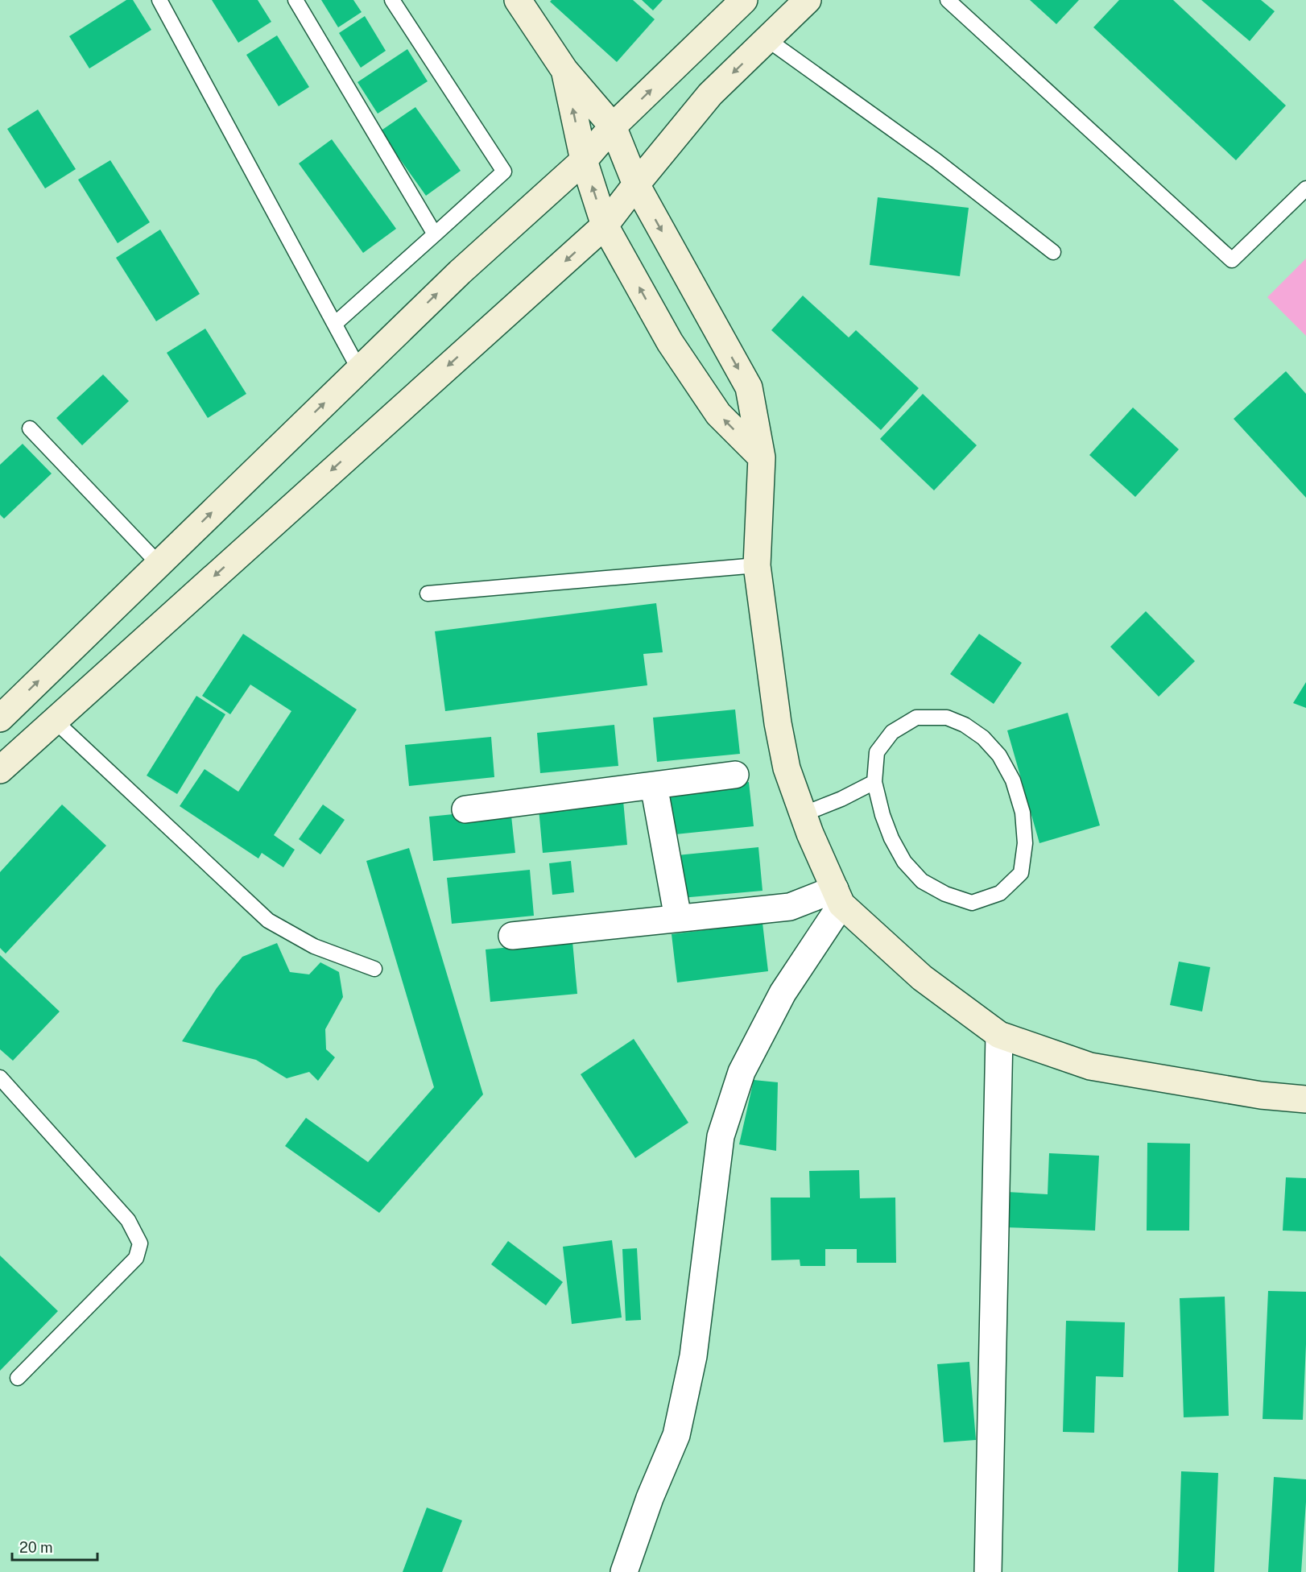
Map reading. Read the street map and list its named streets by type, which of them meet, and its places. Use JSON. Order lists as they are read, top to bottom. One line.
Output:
{"scale_bar":"20 m"}
